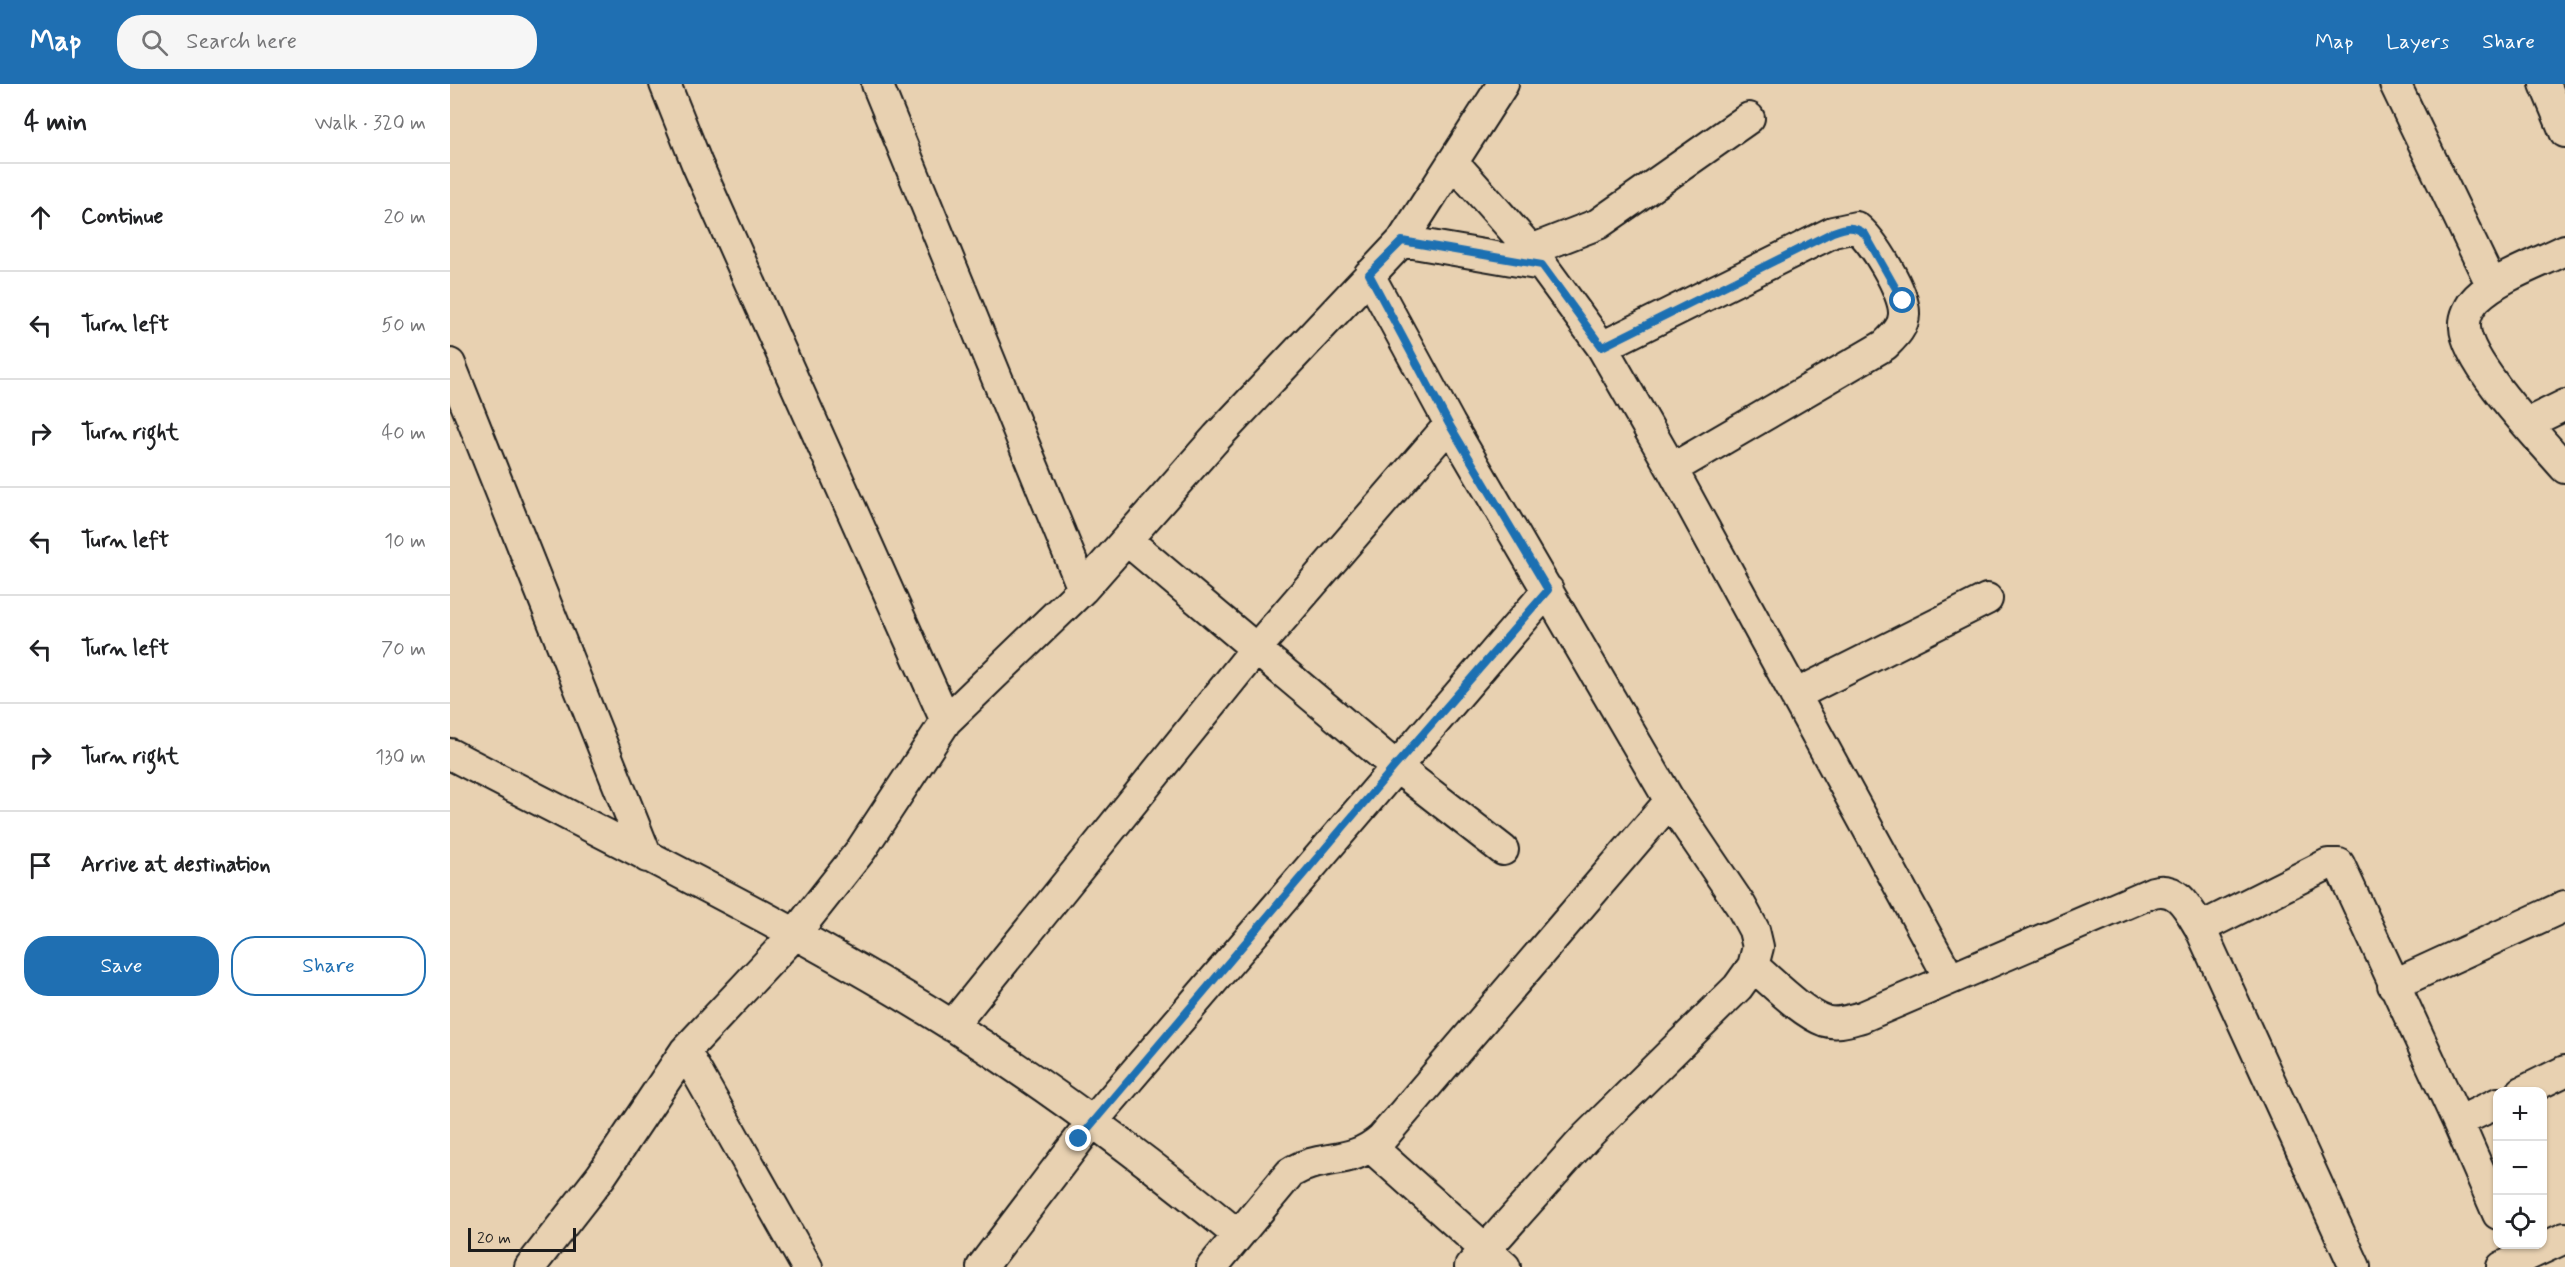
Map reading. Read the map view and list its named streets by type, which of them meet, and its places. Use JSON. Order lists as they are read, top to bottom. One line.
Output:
{"scale_bar":"20 m","page":{"header":"Map","search":"Search here","nav":["Map","Layers","Share"],"heading":["4 min","Walk · 320 m"],"list":[["Continue","20 m"],["Turn left","50 m"],["Turn right","40 m"],["Turn left","10 m"],["Turn left","70 m"],["Turn right","130 m"],"Arrive at destination"],"buttons":["Save","Share"],"map_buttons":["+","−"],"scale":"20 m"}}
